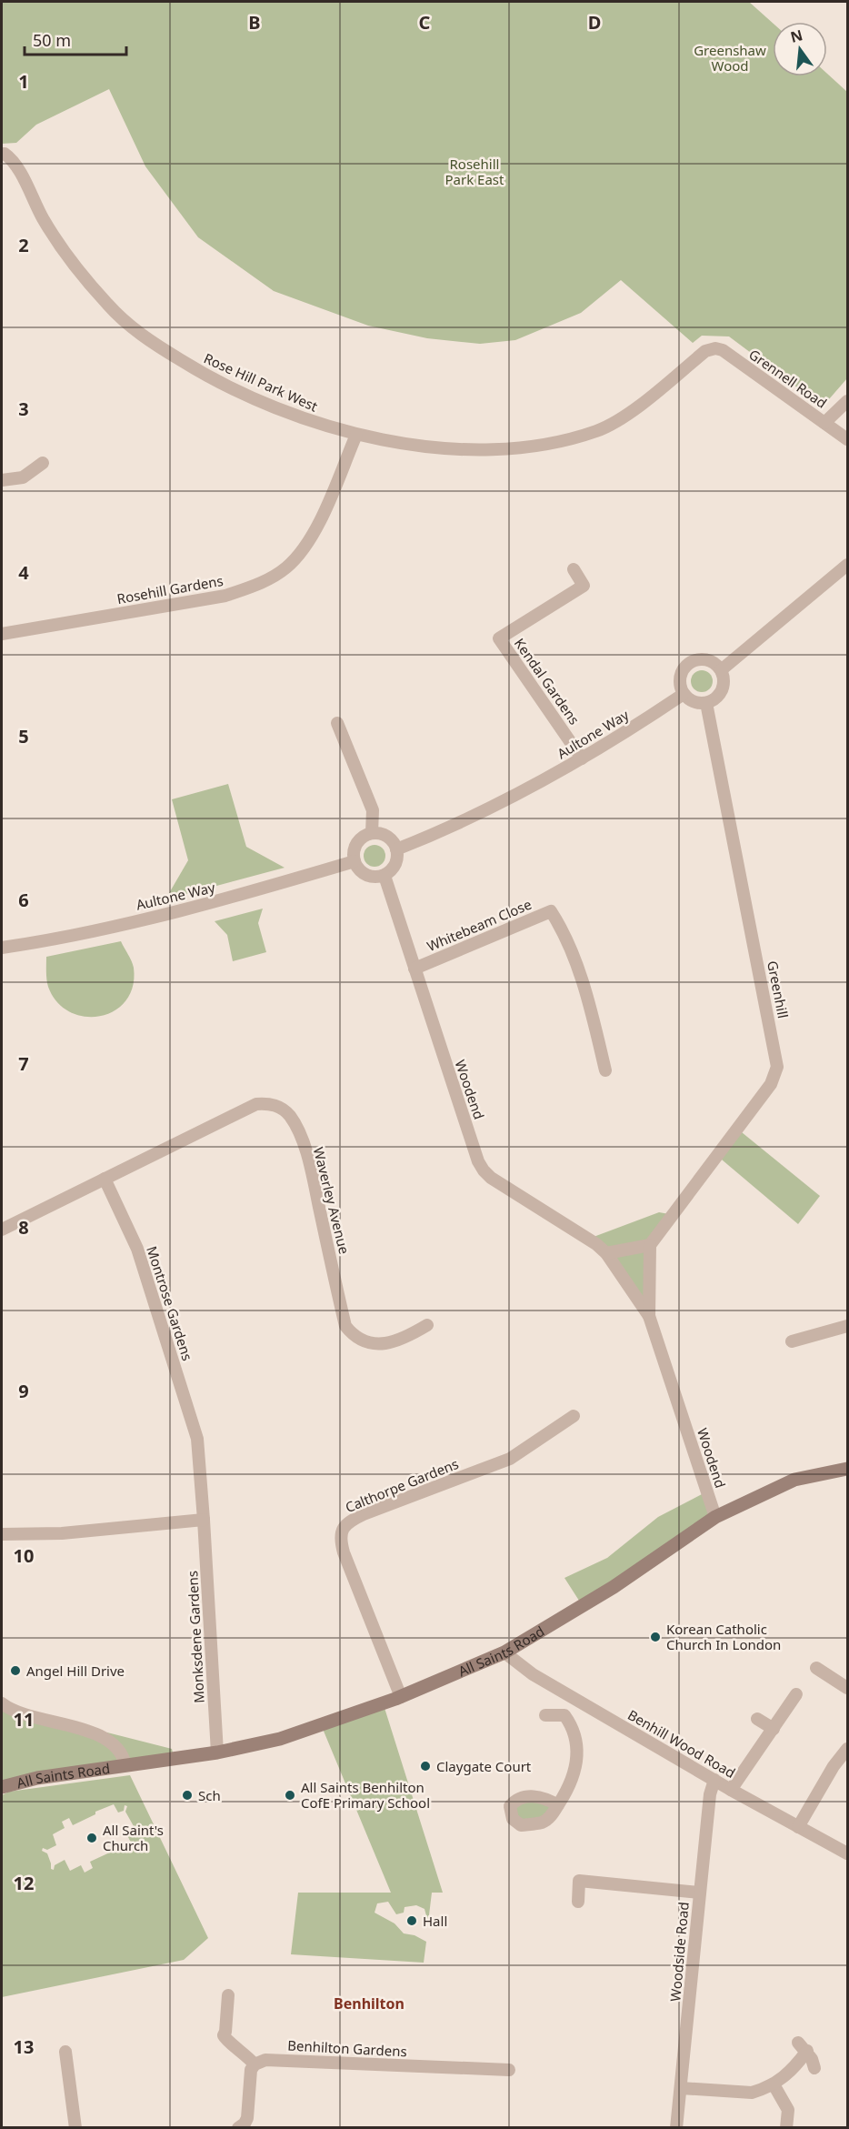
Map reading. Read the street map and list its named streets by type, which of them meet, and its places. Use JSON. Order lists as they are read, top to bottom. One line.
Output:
{"streets":{"street":["Grennell Road","Rose Hill Park West","Rosehill Gardens","Kendal Gardens","Aultone Way","Whitebeam Close","Greenhill","Woodend","Waverley Avenue","Montrose Gardens","Calthorpe Gardens","Monksdene Gardens","All Saints Road","Benhill Wood Road","Woodside Road","Benhilton Gardens"]},"crossings":[["Grennell Road","Rose Hill Park West"],["Rose Hill Park West","Rosehill Gardens"],["Kendal Gardens","Aultone Way"],["Aultone Way","Greenhill"],["Aultone Way","Woodend"],["Whitebeam Close","Woodend"],["Greenhill","Woodend"],["Woodend","All Saints Road"],["Waverley Avenue","Montrose Gardens"],["Montrose Gardens","Monksdene Gardens"],["Calthorpe Gardens","All Saints Road"],["Monksdene Gardens","All Saints Road"],["All Saints Road","Benhill Wood Road"],["Benhill Wood Road","Woodside Road"]],"districts":["Benhilton"],"parks":["Greenshaw Wood","Rosehill Park East"],"places":["Korean Catholic Church In London","Angel Hill Drive","Claygate Court","Sch","All Saints Benhilton CofE Primary School","All Saint's Church","Hall"],"scale_bar":"50 m","north":"top","grid":{"columns":["B","C","D"],"rows":["1","2","3","4","5","6","7","8","9","10","11","12","13"]}}
